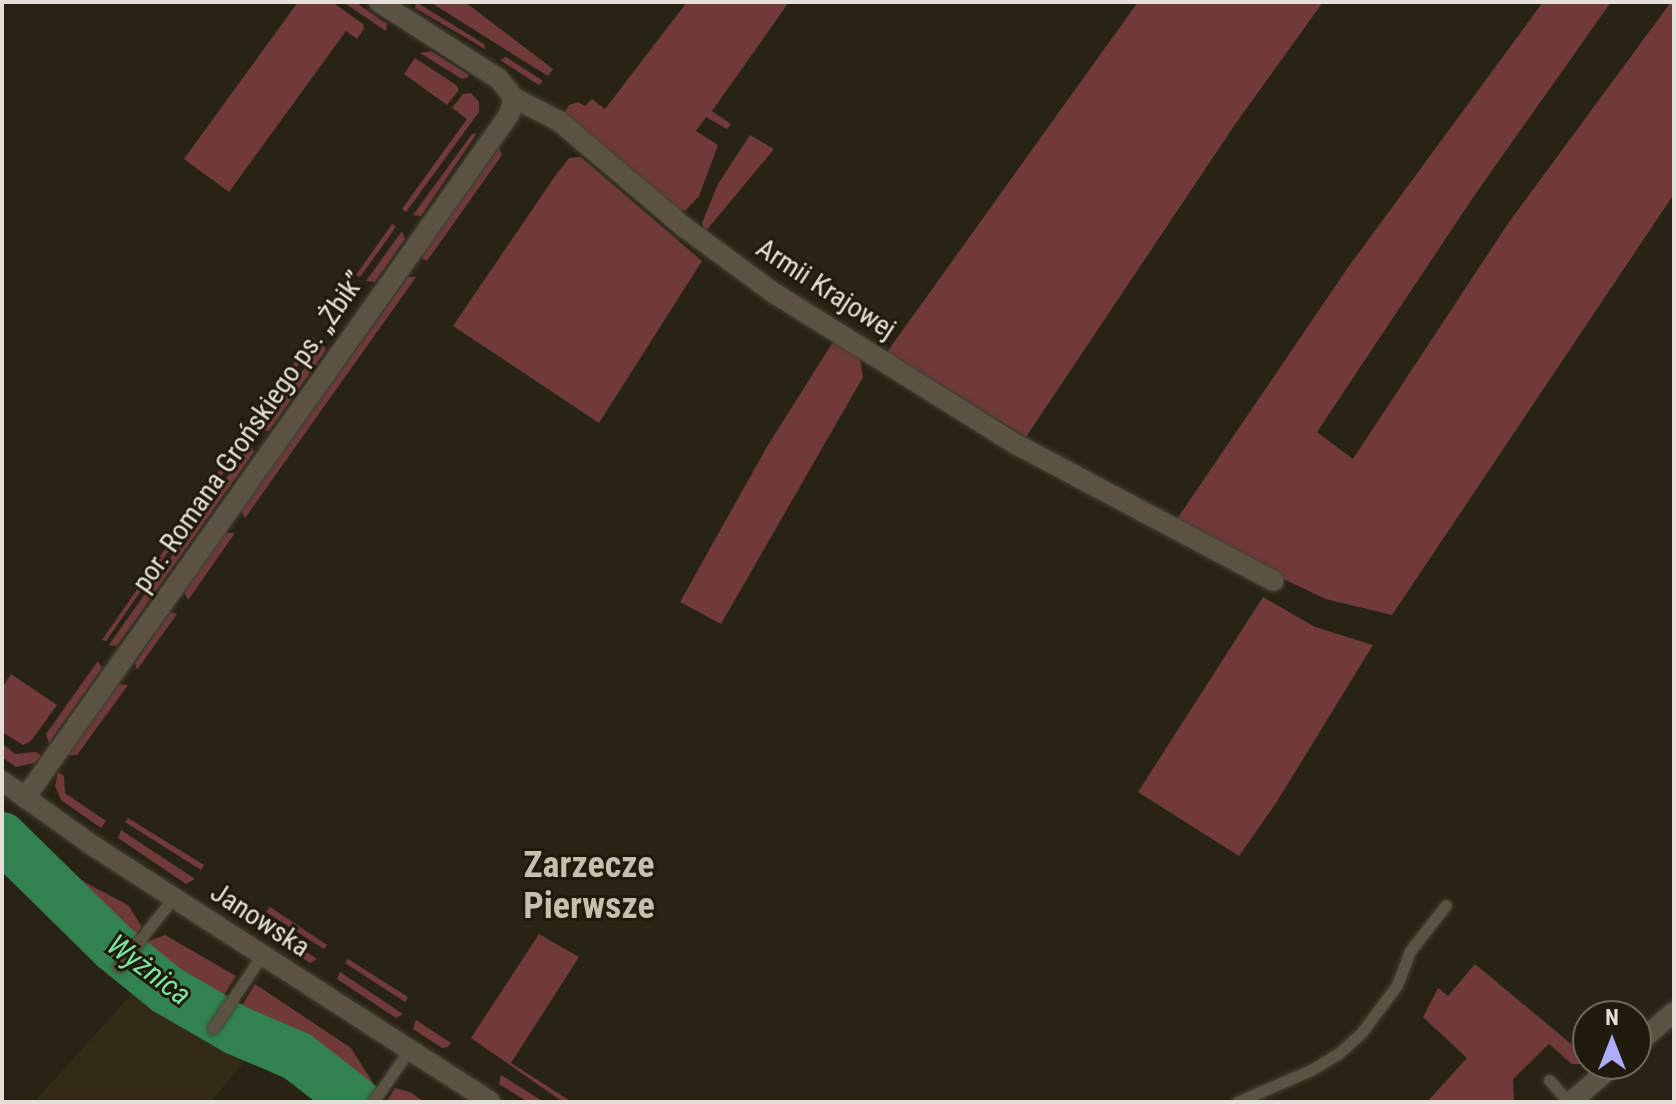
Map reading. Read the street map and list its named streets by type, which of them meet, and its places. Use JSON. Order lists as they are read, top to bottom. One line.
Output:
{"streets":{"street":["Armii Krajowej","por. Romana Grońskiego ps. „Żbik”","Janowska"]},"crossings":[["Armii Krajowej","por. Romana Grońskiego ps. „Żbik”"],["por. Romana Grońskiego ps. „Żbik”","Janowska"]],"districts":["Zarzecze Pierwsze"],"water":["Wyżnica"],"north":"top"}
